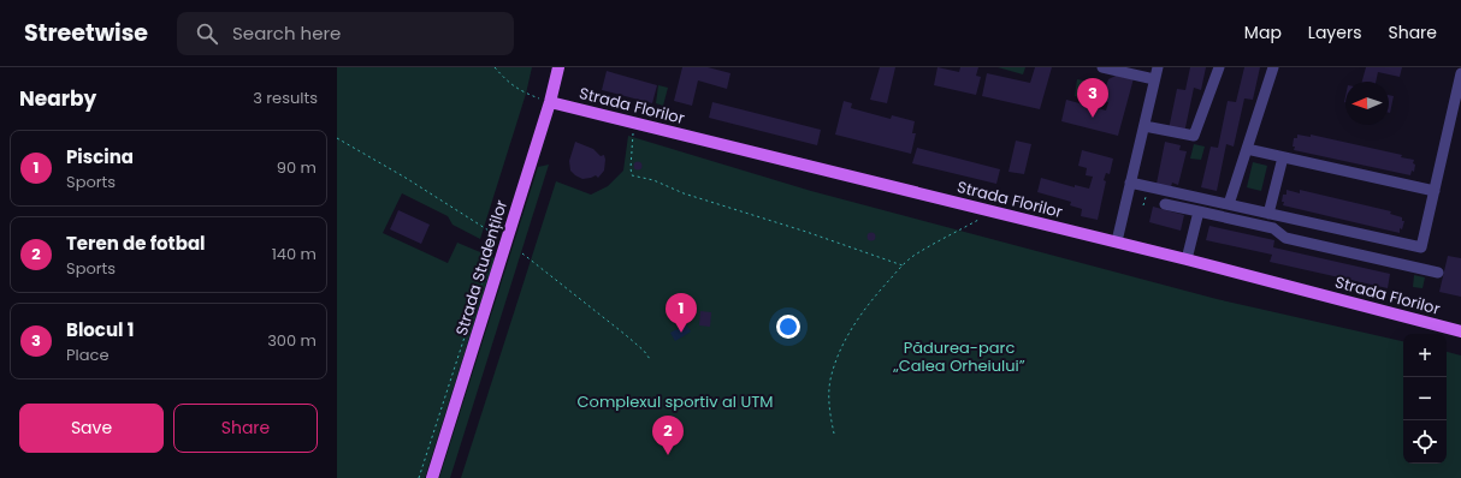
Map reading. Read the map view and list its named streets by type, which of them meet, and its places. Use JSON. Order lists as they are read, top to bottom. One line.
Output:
{"streets":{"main road":["Strada Florilor","Strada Studenților"]},"crossings":[["Strada Florilor","Strada Studenților"]],"parks":["Pădurea-parc „Calea Orheiului”","Complexul sportiv al UTM"],"north":"left","page":{"header":"Streetwise","search":"Search here","nav":["Map","Layers","Share"],"heading":["Nearby","3 results"],"pins":["3","1","2"],"list":[{"mark":"1","name":"Piscina","note":"Sports","value":"90 m"},{"mark":"2","name":"Teren de fotbal","note":"Sports","value":"140 m"},{"mark":"3","name":"Blocul 1","note":"Place","value":"300 m"}],"map_buttons":["+","−"],"buttons":["Save","Share"]}}
